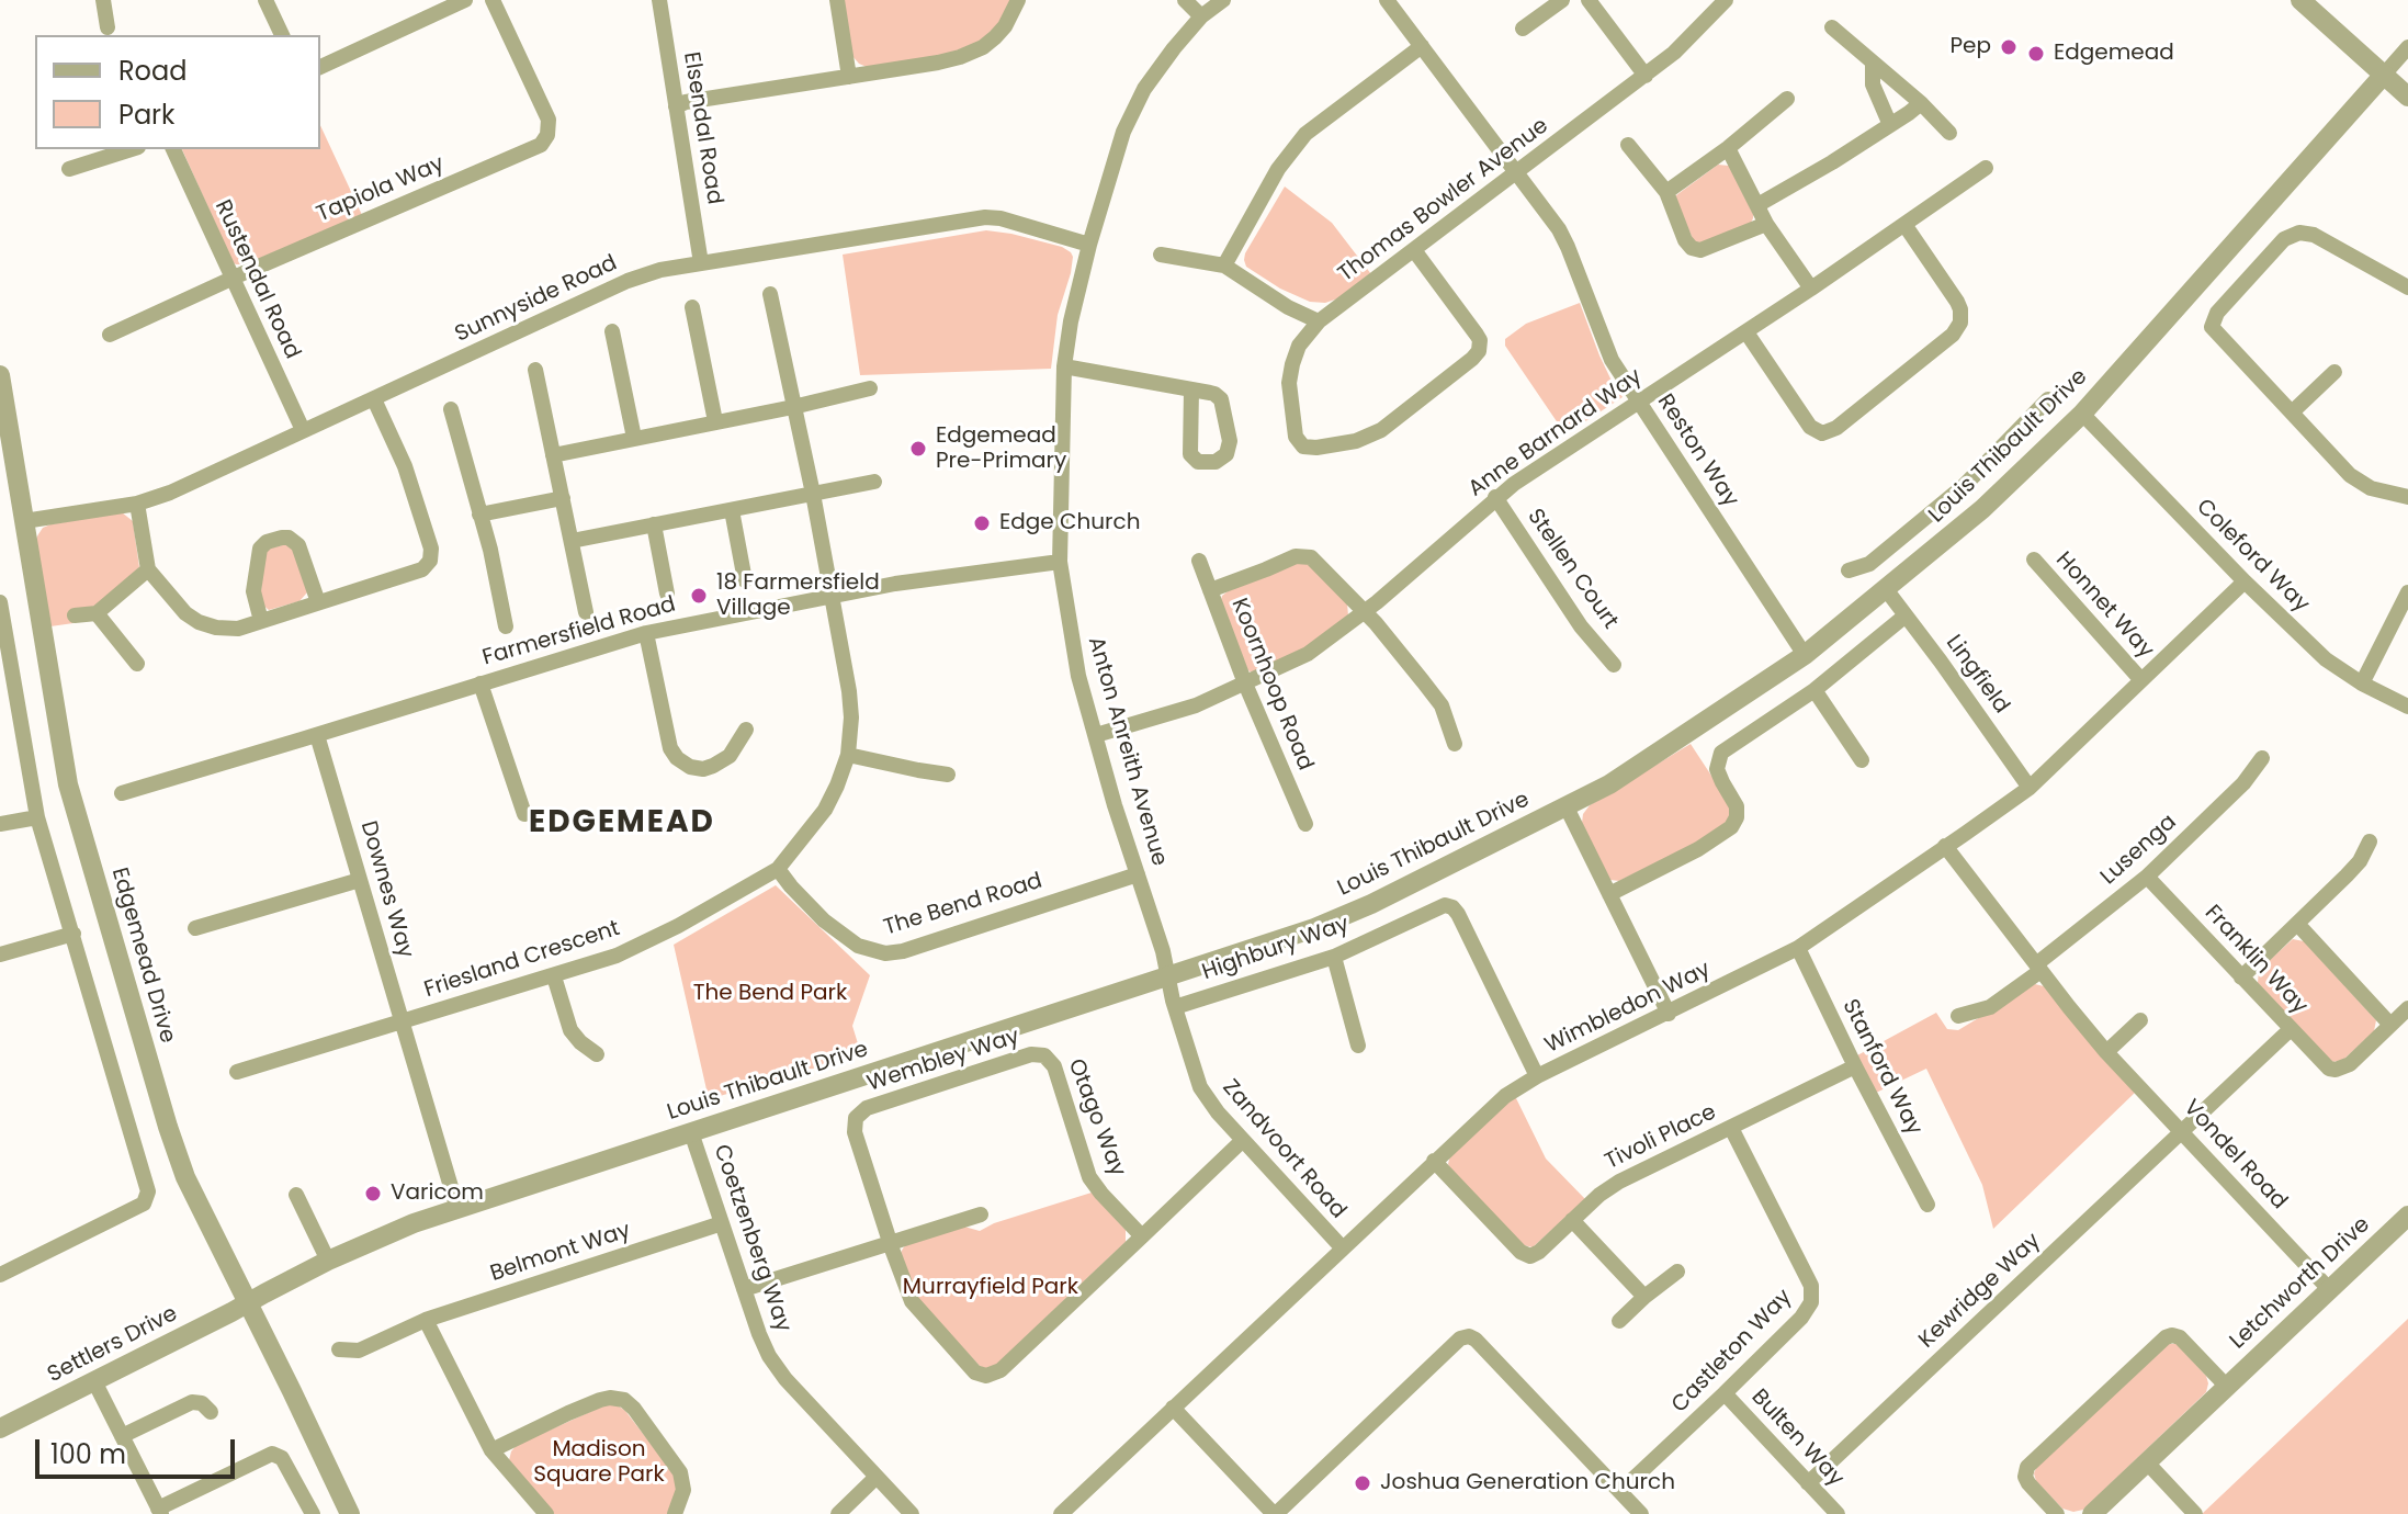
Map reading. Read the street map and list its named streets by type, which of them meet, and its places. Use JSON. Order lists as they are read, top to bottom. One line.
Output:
{"streets":{"street":["Elsendal Road","Tapiola Way","Thomas Bowler Avenue","Rustendal Road","Sunnyside Road","Anne Barnard Way","Louis Thibault Drive","Reston Way","Coleford Way","Stellen Court","Honnet Way","Farmersfield Road","Lingfield","Koornhoop Road","Anton Anreith Avenue","Lusenga","Downes Way","The Bend Road","Highbury Way","Edgemead Drive","Friesland Crescent","Franklin Way","Wimbledon Way","Wembley Way","Stanford Way","Otago Way","Tivoli Place","Zandvoort Road","Vondel Road","Coetzenberg Way","Belmont Way","Letchworth Drive","Kewridge Way","Settlers Drive","Castleton Way","Bulten Way"]},"crossings":[["Elsendal Road","Sunnyside Road"],["Tapiola Way","Rustendal Road"],["Thomas Bowler Avenue","Reston Way"],["Rustendal Road","Sunnyside Road"],["Sunnyside Road","Anton Anreith Avenue"],["Sunnyside Road","Edgemead Drive"],["Anne Barnard Way","Reston Way"],["Anne Barnard Way","Stellen Court"],["Anne Barnard Way","Koornhoop Road"],["Anne Barnard Way","Anton Anreith Avenue"],["Louis Thibault Drive","Reston Way"],["Louis Thibault Drive","Coleford Way"],["Louis Thibault Drive","Lingfield"],["Louis Thibault Drive","Anton Anreith Avenue"],["Louis Thibault Drive","Downes Way"],["Louis Thibault Drive","Edgemead Drive"],["Louis Thibault Drive","Zandvoort Road"],["Louis Thibault Drive","Coetzenberg Way"],["Louis Thibault Drive","Settlers Drive"],["Coleford Way","Wimbledon Way"],["Honnet Way","Wimbledon Way"],["Farmersfield Road","Anton Anreith Avenue"],["Farmersfield Road","Downes Way"],["Farmersfield Road","Friesland Crescent"],["Lingfield","Wimbledon Way"],["Anton Anreith Avenue","The Bend Road"],["Anton Anreith Avenue","Zandvoort Road"],["Lusenga","Franklin Way"],["Lusenga","Vondel Road"],["Downes Way","Friesland Crescent"],["The Bend Road","Friesland Crescent"],["Highbury Way","Wimbledon Way"],["Highbury Way","Zandvoort Road"],["Edgemead Drive","Settlers Drive"],["Franklin Way","Kewridge Way"],["Wimbledon Way","Stanford Way"],["Wimbledon Way","Tivoli Place"],["Wimbledon Way","Zandvoort Road"],["Wimbledon Way","Vondel Road"],["Wembley Way","Otago Way"],["Stanford Way","Tivoli Place"],["Tivoli Place","Castleton Way"],["Vondel Road","Letchworth Drive"],["Vondel Road","Kewridge Way"],["Coetzenberg Way","Belmont Way"],["Kewridge Way","Bulten Way"],["Castleton Way","Bulten Way"]],"districts":["EDGEMEAD"],"parks":["The Bend Park","Murrayfield Park","Madison Square Park"],"places":["Pep","Edgemead","Edgemead Pre-Primary","Edge Church","18 Farmersfield Village","Varicom","Joshua Generation Church"],"legend":["Road","Park"],"scale_bar":"100 m"}
